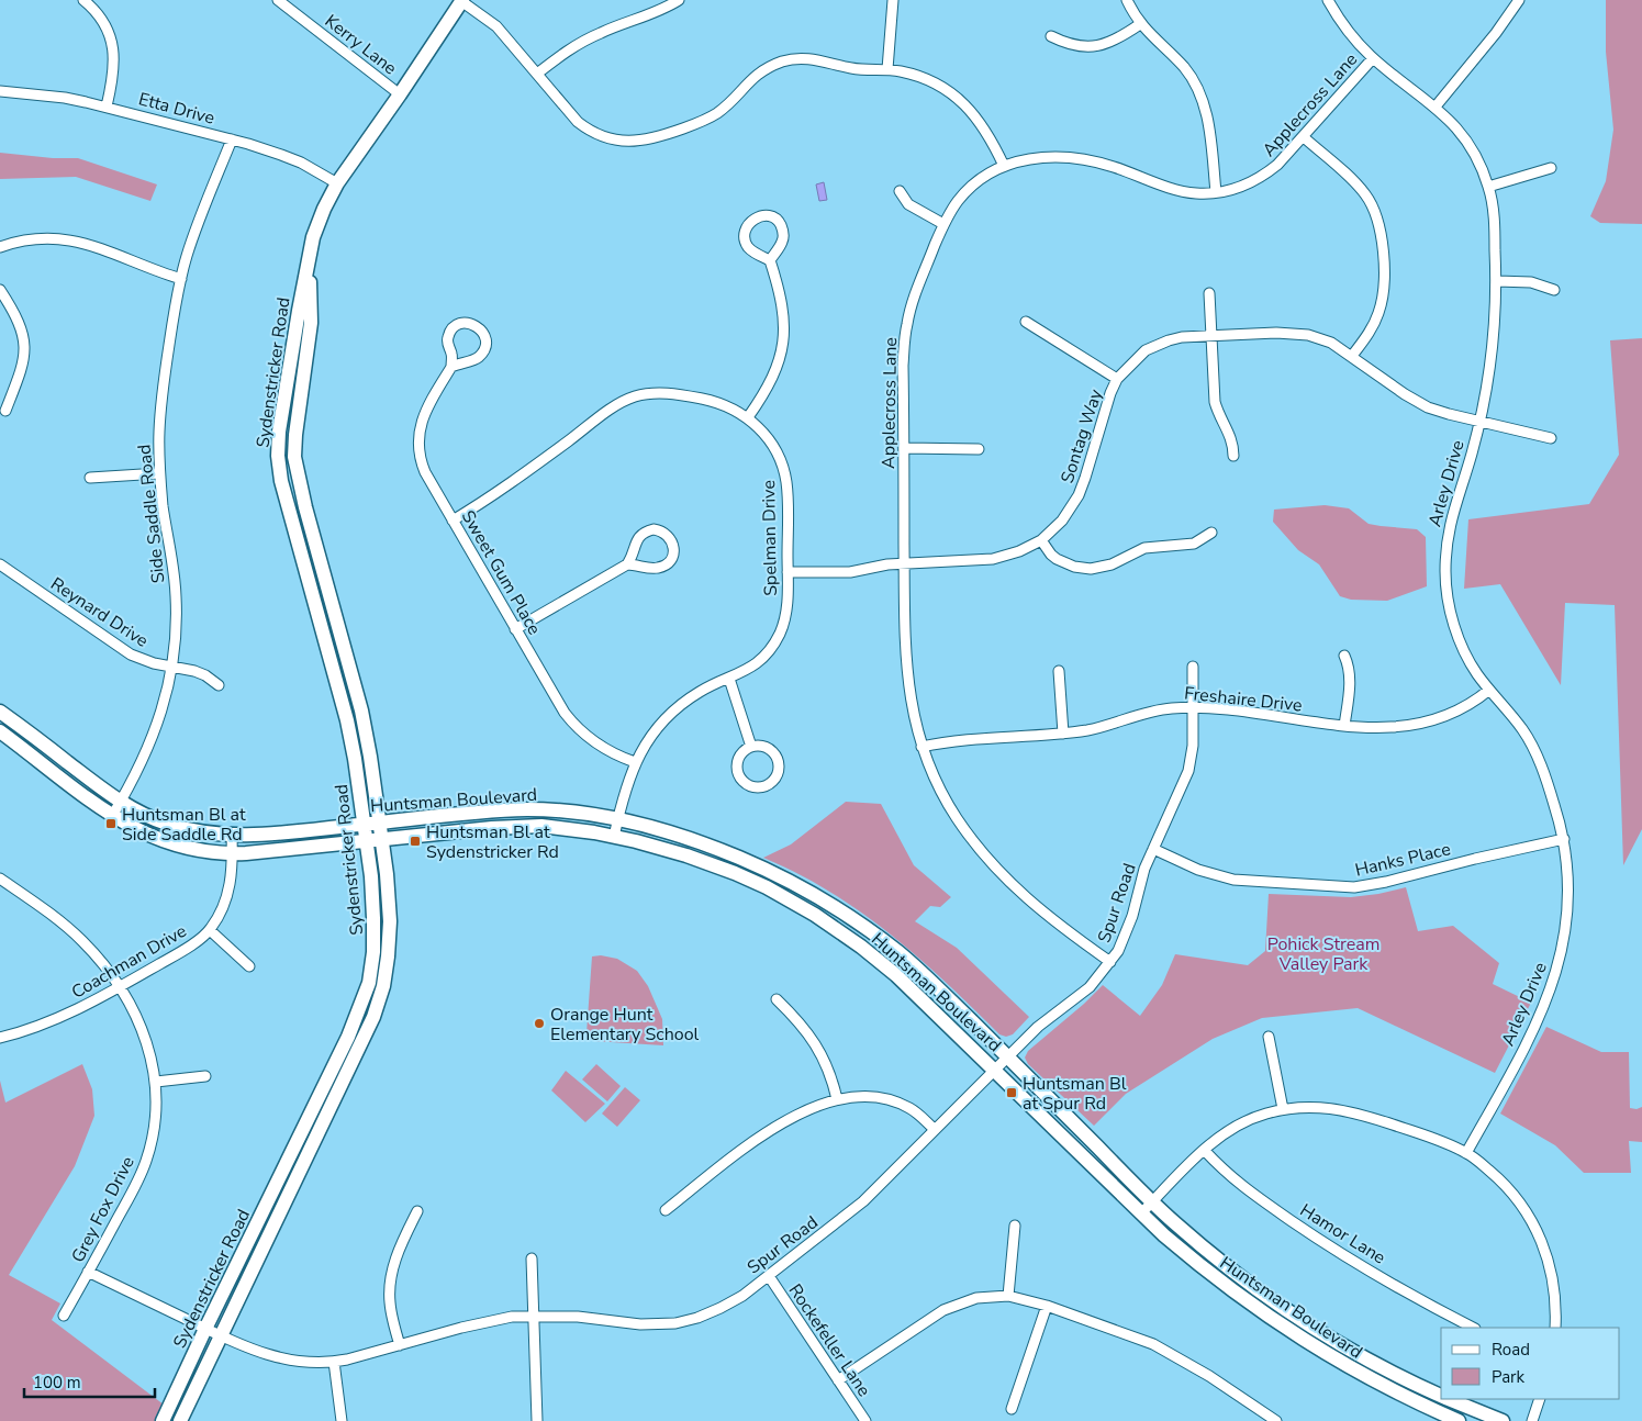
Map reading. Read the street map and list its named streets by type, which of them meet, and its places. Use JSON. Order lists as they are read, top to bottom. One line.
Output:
{"streets":{"street":["Kerry Lane","Applecross Lane","Etta Drive","Sydenstricker Road","Sontag Way","Arley Drive","Side Saddle Road","Spelman Drive","Sweet Gum Place","Reynard Drive","Freshaire Drive","Huntsman Boulevard","Hanks Place","Spur Road","Coachman Drive","Grey Fox Drive","Hamor Lane","Rockefeller Lane"]},"crossings":[["Kerry Lane","Sydenstricker Road"],["Applecross Lane","Sontag Way"],["Applecross Lane","Arley Drive"],["Applecross Lane","Freshaire Drive"],["Applecross Lane","Spur Road"],["Etta Drive","Sydenstricker Road"],["Etta Drive","Side Saddle Road"],["Sydenstricker Road","Huntsman Boulevard"],["Sydenstricker Road","Spur Road"],["Sontag Way","Arley Drive"],["Sontag Way","Spelman Drive"],["Arley Drive","Freshaire Drive"],["Arley Drive","Hanks Place"],["Side Saddle Road","Reynard Drive"],["Side Saddle Road","Huntsman Boulevard"],["Spelman Drive","Sweet Gum Place"],["Spelman Drive","Huntsman Boulevard"],["Freshaire Drive","Spur Road"],["Huntsman Boulevard","Spur Road"],["Huntsman Boulevard","Coachman Drive"],["Hanks Place","Spur Road"],["Spur Road","Grey Fox Drive"],["Spur Road","Rockefeller Lane"],["Coachman Drive","Grey Fox Drive"]],"parks":["Pohick Stream Valley Park"],"places":{"transit":["Huntsman Bl at Side Saddle Rd","Huntsman Bl at Sydenstricker Rd","Huntsman Bl at Spur Rd"],"other":["Orange Hunt Elementary School"]},"legend":["Road","Park"],"scale_bar":"100 m"}
